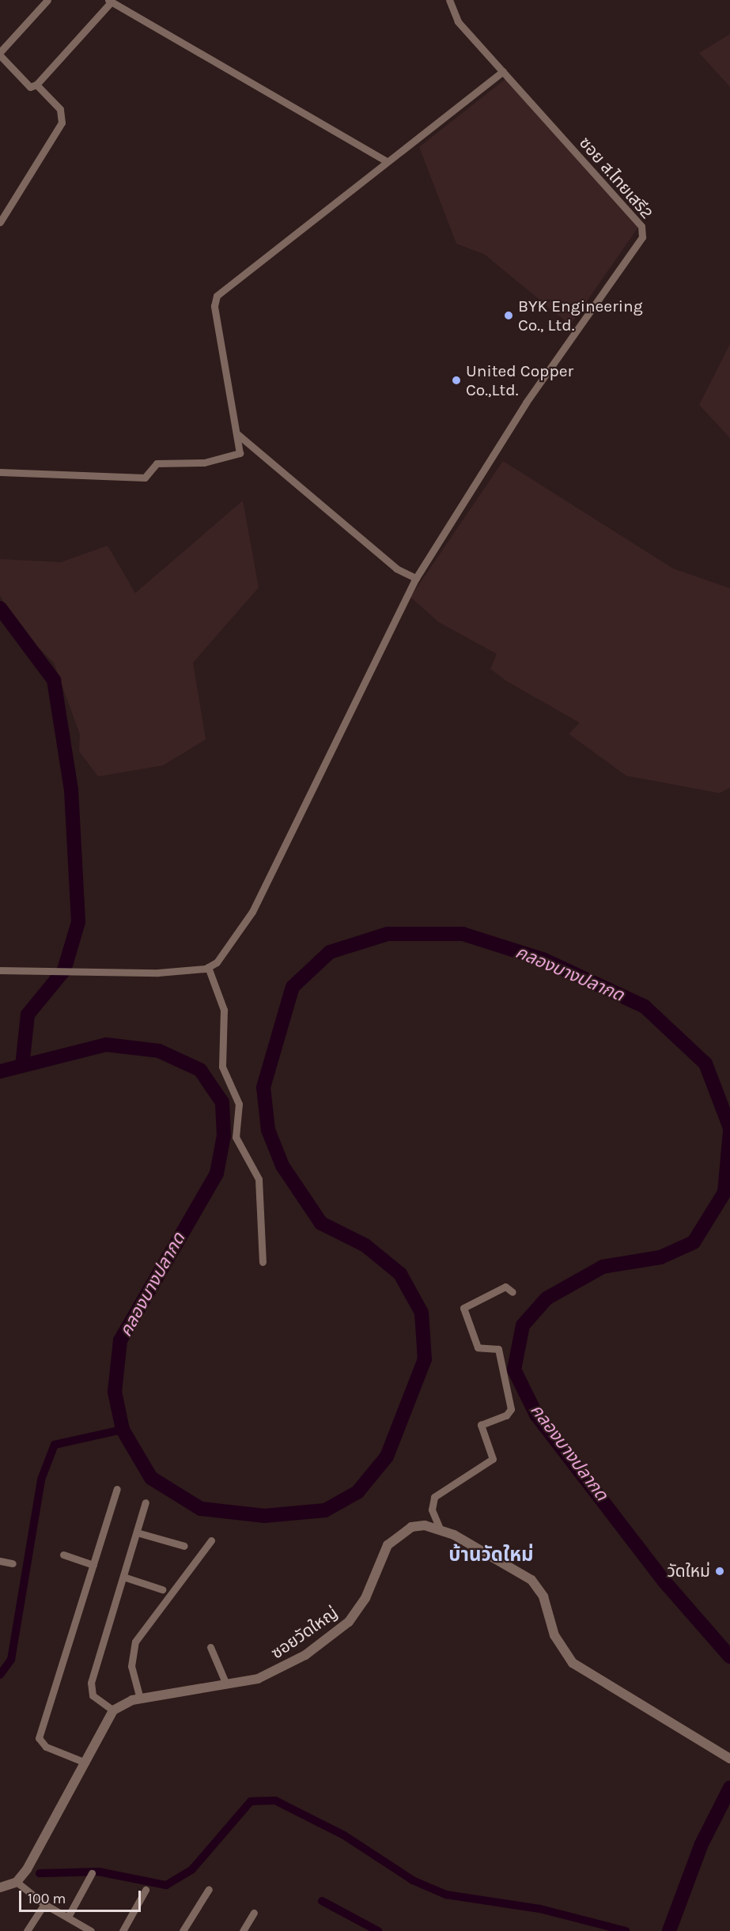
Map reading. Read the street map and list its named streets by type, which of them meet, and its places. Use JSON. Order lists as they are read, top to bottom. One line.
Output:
{"streets":{"street":["ซอย ส.ไทยเสรี2","ซอยวัดใหญ่"]},"districts":["บ้านวัดใหม่"],"water":["คลองบางปลากด"],"places":["BYK Engineering Co., Ltd.","United Copper Co.,Ltd.","วัดใหม่"],"scale_bar":"100 m"}
